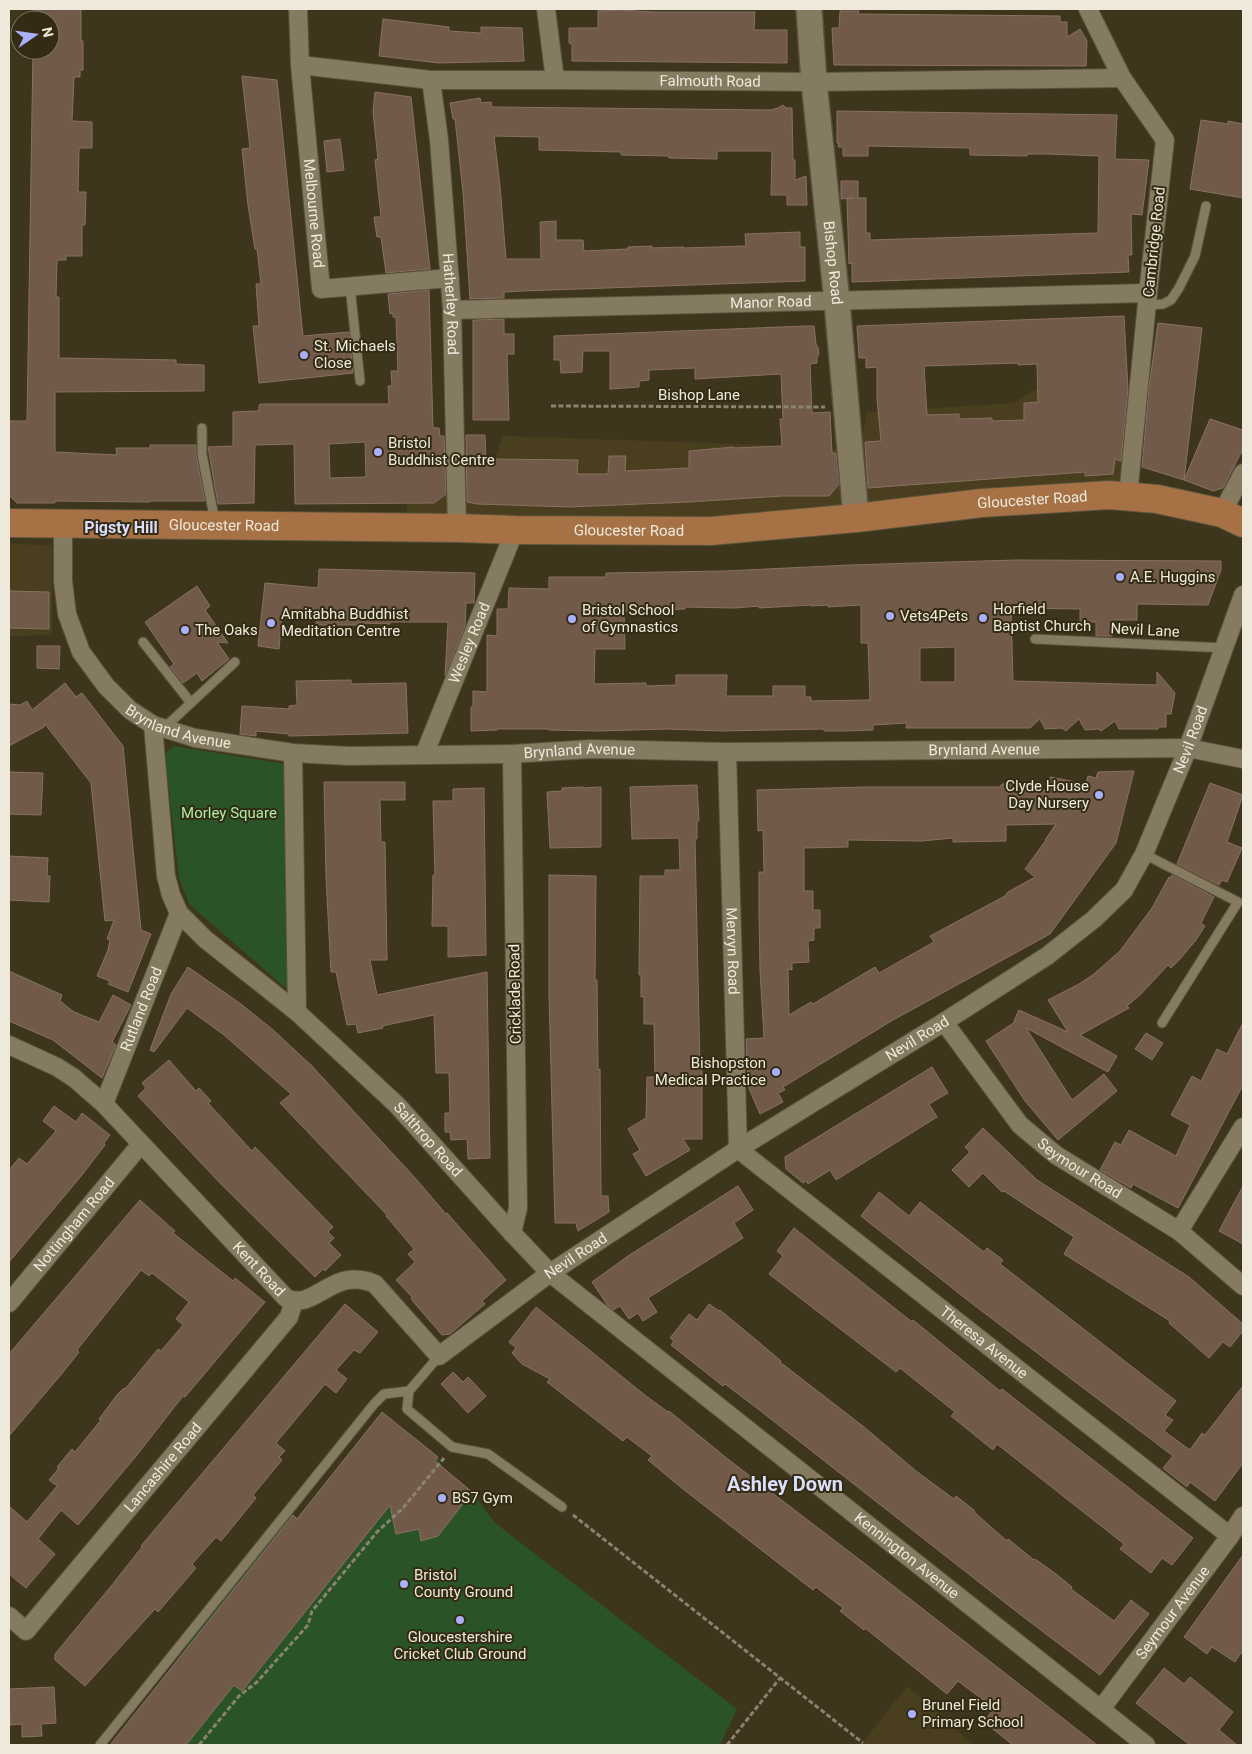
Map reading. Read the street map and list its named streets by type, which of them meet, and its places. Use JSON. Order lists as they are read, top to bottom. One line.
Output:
{"streets":{"main road":["Gloucester Road"],"street":["Falmouth Road","Melbourne Road","Cambridge Road","Bishop Road","Manor Road","Hatherley Road","Wesley Road","Brynland Avenue","Nevil Road","Mervyn Road","Cricklade Road","Rutland Road","Salthrop Road","Seymour Road","Nottingham Road","Kent Road","Theresa Avenue","Lancashire Road","Kennington Avenue","Seymour Avenue"],"lane":["Nevil Lane"],"path":["Bishop Lane"]},"crossings":[["Falmouth Road","Melbourne Road"],["Falmouth Road","Cambridge Road"],["Falmouth Road","Bishop Road"],["Falmouth Road","Hatherley Road"],["Melbourne Road","Hatherley Road"],["Cambridge Road","Manor Road"],["Cambridge Road","Gloucester Road"],["Bishop Road","Manor Road"],["Bishop Road","Bishop Lane"],["Bishop Road","Gloucester Road"],["Manor Road","Hatherley Road"],["Hatherley Road","Gloucester Road"],["Gloucester Road","Wesley Road"],["Gloucester Road","Brynland Avenue"],["Nevil Lane","Nevil Road"],["Wesley Road","Brynland Avenue"],["Brynland Avenue","Nevil Road"],["Brynland Avenue","Mervyn Road"],["Brynland Avenue","Cricklade Road"],["Nevil Road","Mervyn Road"],["Nevil Road","Salthrop Road"],["Nevil Road","Seymour Road"],["Nevil Road","Kent Road"],["Nevil Road","Theresa Avenue"],["Nevil Road","Kennington Avenue"],["Mervyn Road","Theresa Avenue"],["Cricklade Road","Salthrop Road"],["Rutland Road","Kent Road"],["Salthrop Road","Kennington Avenue"],["Nottingham Road","Kent Road"],["Kent Road","Lancashire Road"],["Theresa Avenue","Seymour Avenue"],["Kennington Avenue","Seymour Avenue"]],"districts":["Pigsty Hill","Ashley Down"],"parks":["Morley Square"],"places":["St. Michaels Close","Bristol Buddhist Centre","A.E. Huggins","Vets4Pets","Horfield Baptist Church","Bristol School of Gymnastics","Amitabha Buddhist Meditation Centre","The Oaks","Clyde House Day Nursery","Bishopston Medical Practice","BS7 Gym","Bristol County Ground","Gloucestershire Cricket Club Ground","Brunel Field Primary School"],"north":"right"}
